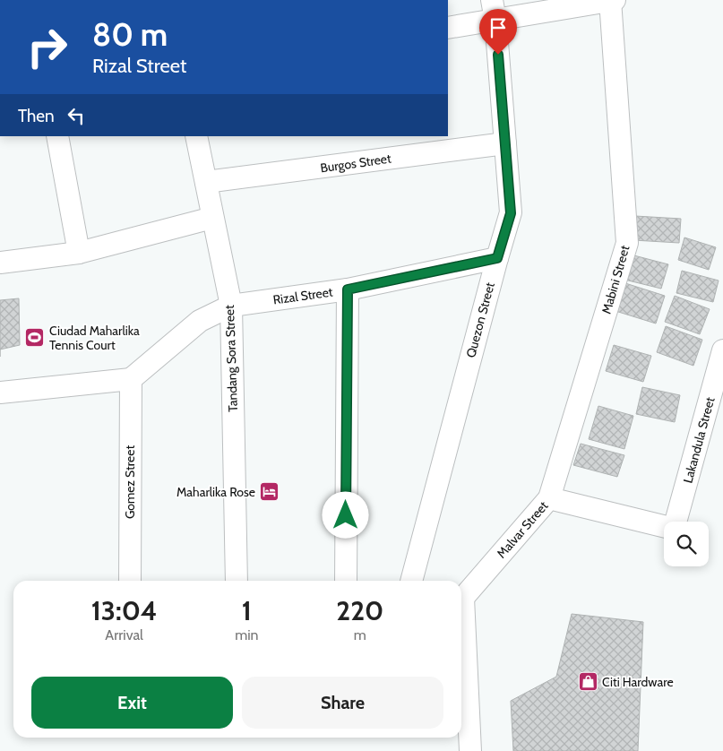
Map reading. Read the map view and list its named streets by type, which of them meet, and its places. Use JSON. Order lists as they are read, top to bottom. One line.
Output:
{"streets":{"street":["Burgos Street","Mabini Street","Rizal Street","Quezon Street","Tandang Sora Street","Lakandula Street","Gomez Street","Malvar Street"]},"crossings":[["Burgos Street","Quezon Street"],["Burgos Street","Tandang Sora Street"],["Mabini Street","Malvar Street"],["Rizal Street","Quezon Street"],["Rizal Street","Tandang Sora Street"],["Rizal Street","Gomez Street"]],"places":{"sports":["Ciudad Maharlika Tennis Court"],"hotel":["Maharlika Rose"],"shop":["Citi Hardware"]},"page":{"turn":["80 m","Rizal Street"],"then":"Then","eta":["13:04","Arrival","1","min","220","m"],"buttons":["Exit","Share"]}}
